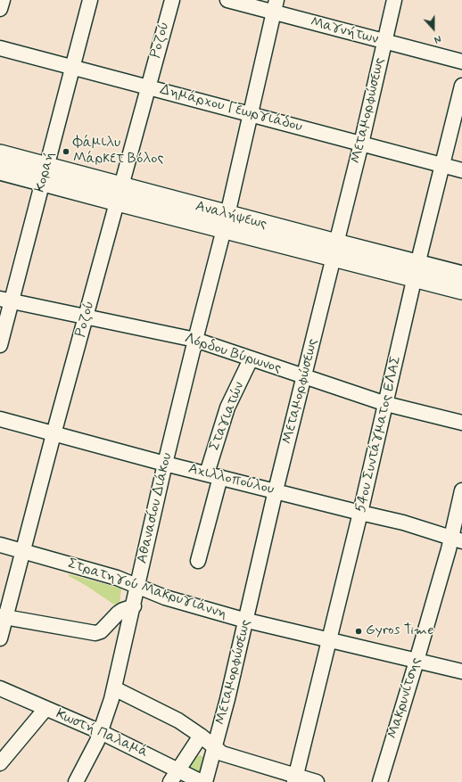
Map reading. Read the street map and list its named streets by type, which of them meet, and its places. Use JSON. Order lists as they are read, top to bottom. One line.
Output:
{"streets":{"main road":["Αναλήψεως"],"street":["Μαγνήτων","Ροζού","Δημάρχου Γεωργιάδου","Μεταμορφώσεως","Κοραή","Λόρδου Βύρωνος","Σταγιατών","54ου Συντάγματος ΕΛΑΣ","Αχιλλοπούλου","Αθανασίου Διάκου","Στρατηγού Μακρυγιάννη","Μακρυνίτσης","Κωστή Παλαμά"]},"crossings":[["Μαγνήτων","Μεταμορφώσεως"],["Μαγνήτων","Αθανασίου Διάκου"],["Ροζού","Δημάρχου Γεωργιάδου"],["Ροζού","Αναλήψεως"],["Ροζού","Λόρδου Βύρωνος"],["Ροζού","Αχιλλοπούλου"],["Ροζού","Στρατηγού Μακρυγιάννη"],["Δημάρχου Γεωργιάδου","Μεταμορφώσεως"],["Δημάρχου Γεωργιάδου","Κοραή"],["Δημάρχου Γεωργιάδου","54ου Συντάγματος ΕΛΑΣ"],["Δημάρχου Γεωργιάδου","Αθανασίου Διάκου"],["Μεταμορφώσεως","Αναλήψεως"],["Μεταμορφώσεως","Λόρδου Βύρωνος"],["Μεταμορφώσεως","Αχιλλοπούλου"],["Μεταμορφώσεως","Στρατηγού Μακρυγιάννη"],["Κοραή","Αναλήψεως"],["Κοραή","Λόρδου Βύρωνος"],["Αναλήψεως","54ου Συντάγματος ΕΛΑΣ"],["Αναλήψεως","Αθανασίου Διάκου"],["Λόρδου Βύρωνος","Σταγιατών"],["Λόρδου Βύρωνος","54ου Συντάγματος ΕΛΑΣ"],["Λόρδου Βύρωνος","Αθανασίου Διάκου"],["Σταγιατών","Αχιλλοπούλου"],["54ου Συντάγματος ΕΛΑΣ","Αχιλλοπούλου"],["54ου Συντάγματος ΕΛΑΣ","Στρατηγού Μακρυγιάννη"],["Αχιλλοπούλου","Αθανασίου Διάκου"],["Αχιλλοπούλου","Μακρυνίτσης"],["Αθανασίου Διάκου","Στρατηγού Μακρυγιάννη"],["Αθανασίου Διάκου","Κωστή Παλαμά"],["Στρατηγού Μακρυγιάννη","Μακρυνίτσης"]],"places":["Φάμιλυ Μάρκετ Βόλος","Gyros Time"],"north":"bottom"}
